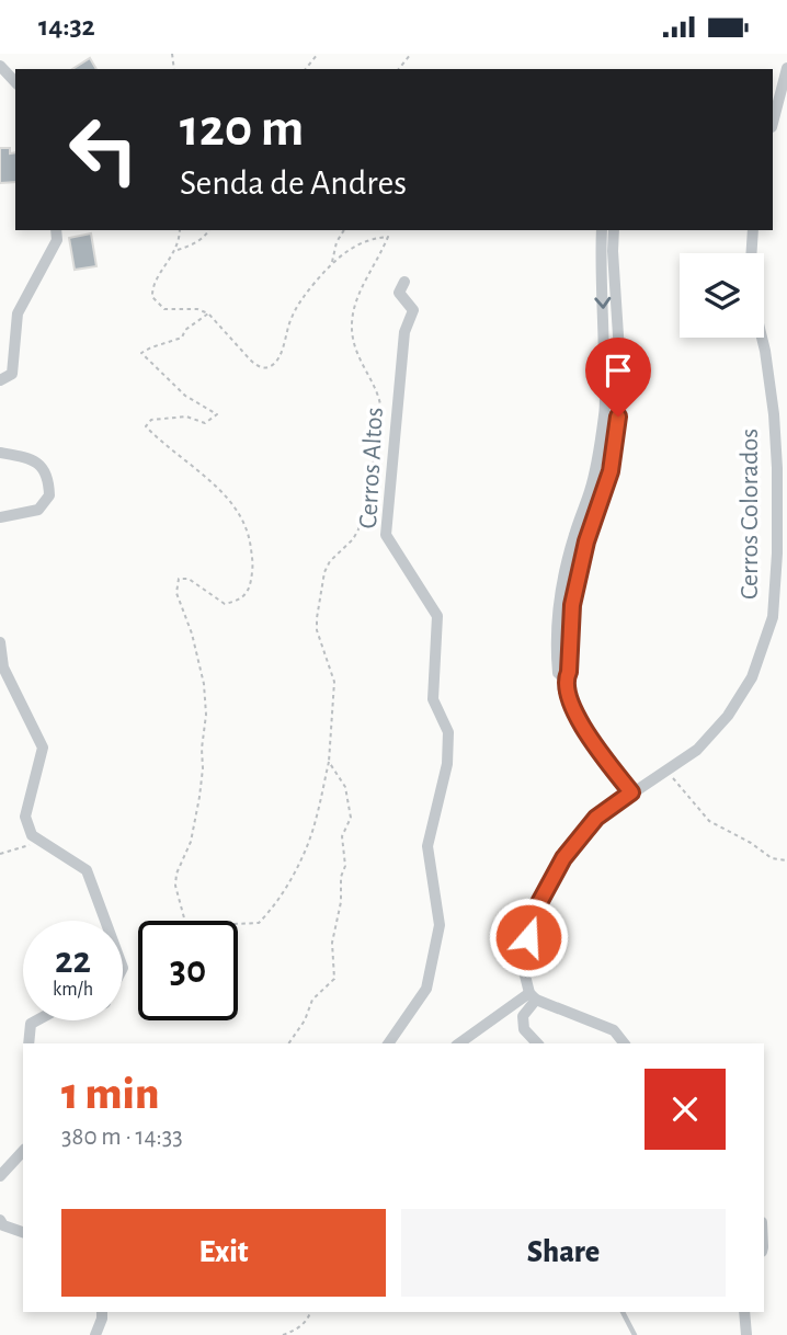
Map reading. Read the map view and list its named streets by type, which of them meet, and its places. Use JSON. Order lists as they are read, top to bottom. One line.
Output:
{"streets":{"street":["Cerros Altos","Cerros Colorados"]},"page":{"status":"14:32","turn":["120 m","Senda de Andres"],"speed":"22 km/h","limit":"30","heading":["1 min","380 m · 14:33"],"buttons":["Exit","Share"]}}
